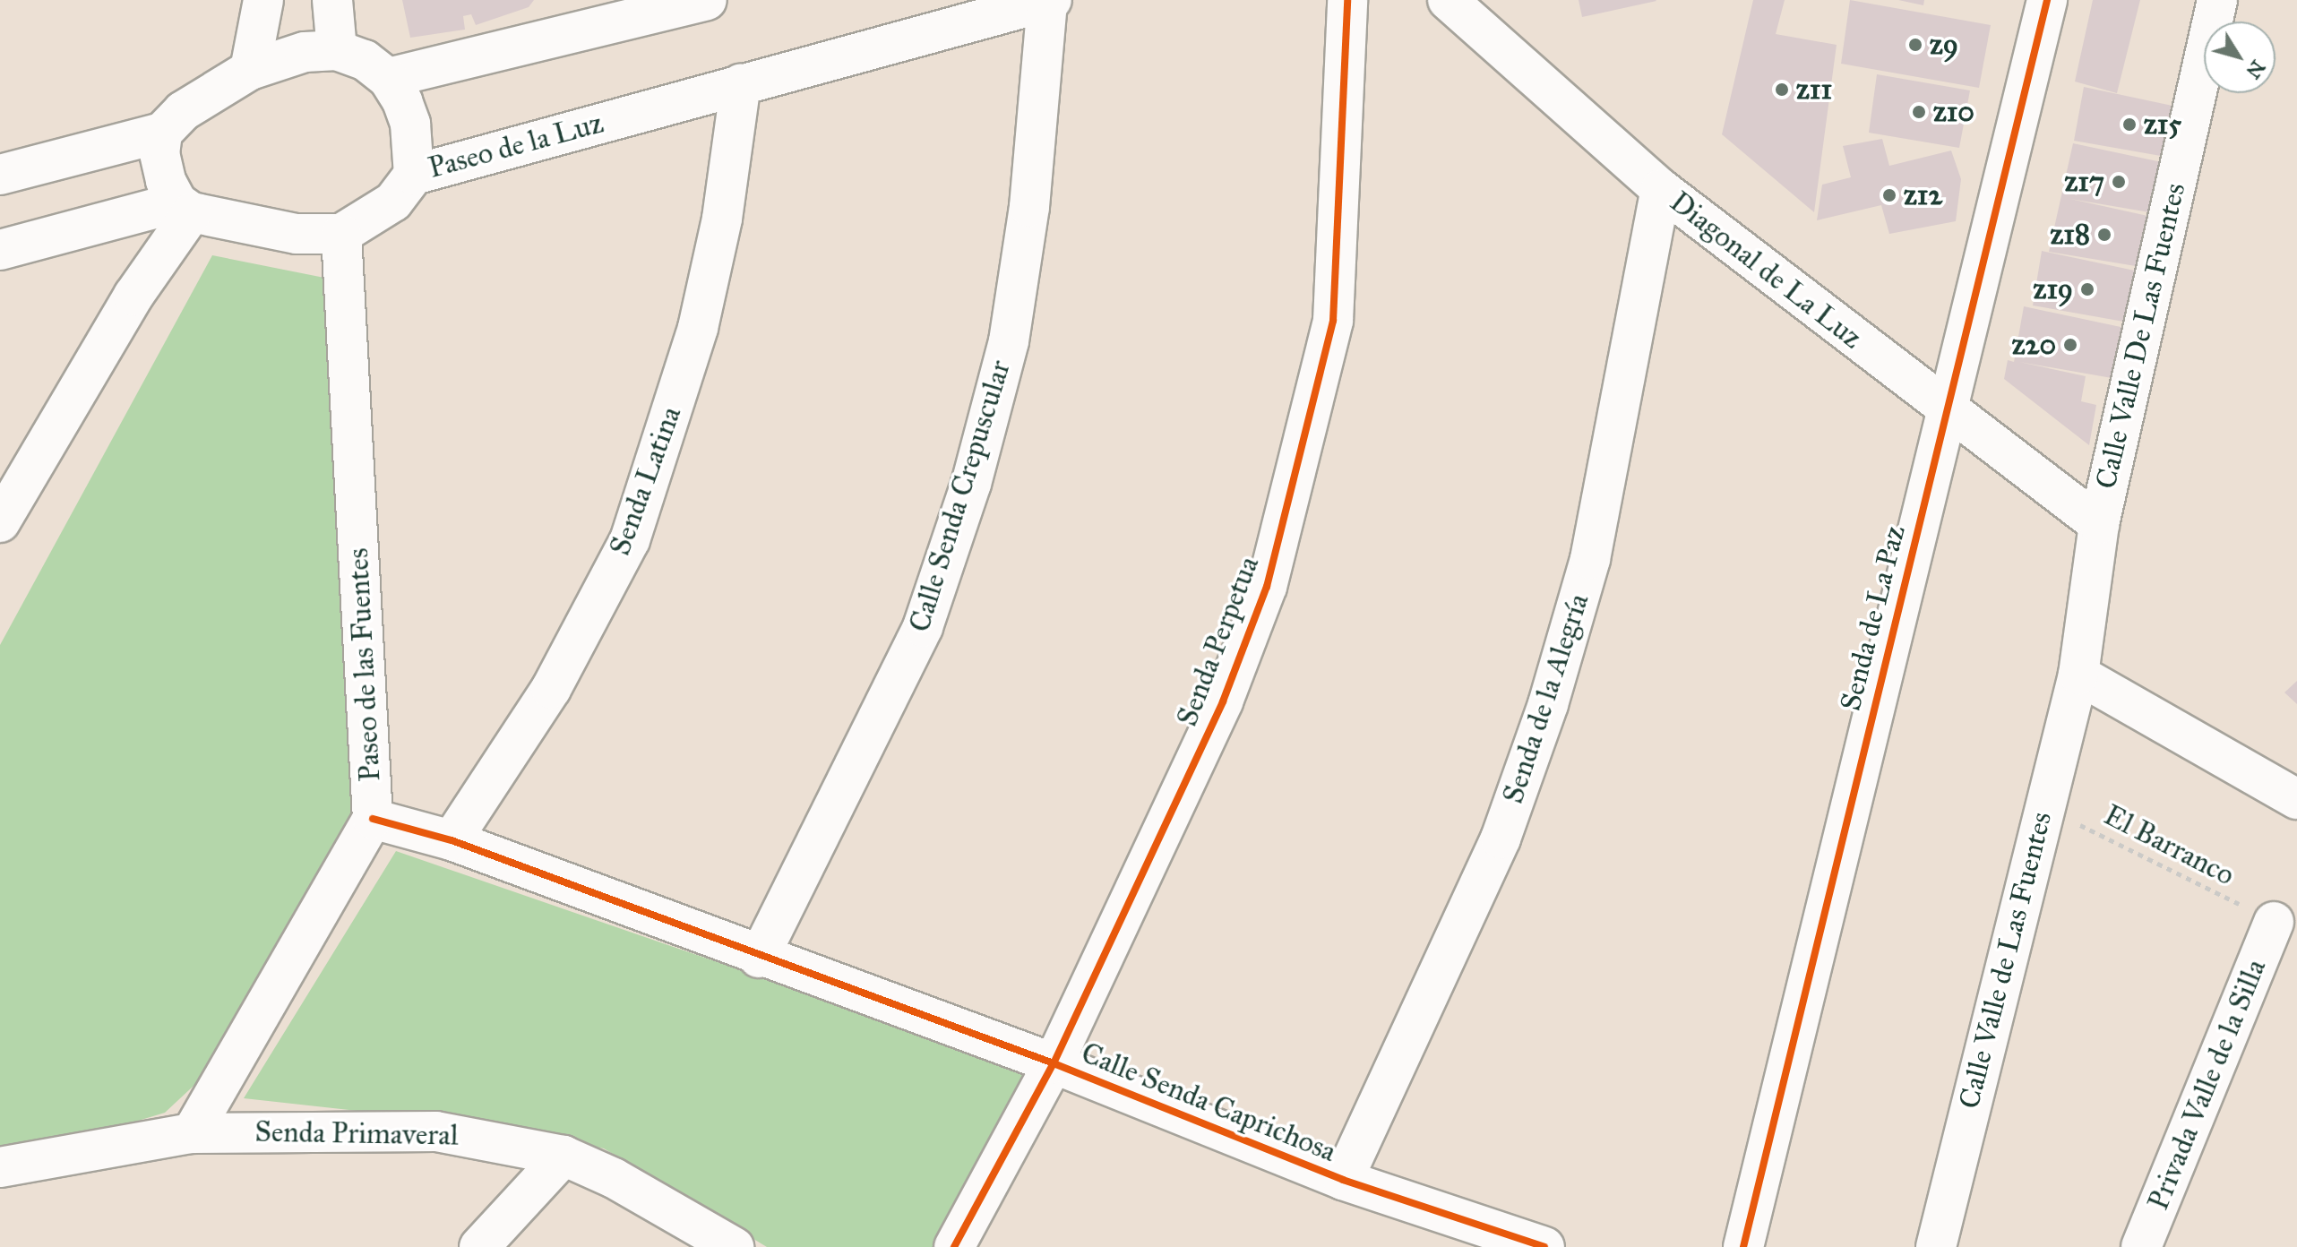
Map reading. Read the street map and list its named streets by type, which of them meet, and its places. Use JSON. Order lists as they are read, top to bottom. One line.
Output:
{"streets":{"street":["Paseo de la Luz","Diagonal de La Luz","Calle Valle De Las Fuentes","Senda Latina","Calle Senda Crepuscular","Senda de La Paz","Senda Perpetua","Paseo de las Fuentes","Senda de la Alegría","Calle Valle de Las Fuentes","Privada Valle de la Silla","Calle Senda Caprichosa","Senda Primaveral"],"path":["El Barranco"]},"crossings":[["Paseo de la Luz","Senda Latina"],["Paseo de la Luz","Calle Senda Crepuscular"],["Paseo de la Luz","Paseo de las Fuentes"],["Diagonal de La Luz","Calle Valle De Las Fuentes"],["Diagonal de La Luz","Senda de La Paz"],["Diagonal de La Luz","Senda de la Alegría"],["Calle Valle De Las Fuentes","Calle Valle de Las Fuentes"],["Senda Latina","Calle Senda Caprichosa"],["Calle Senda Crepuscular","Calle Senda Caprichosa"],["Senda Perpetua","Calle Senda Caprichosa"],["Paseo de las Fuentes","Calle Senda Caprichosa"],["Paseo de las Fuentes","Senda Primaveral"],["Senda de la Alegría","Calle Senda Caprichosa"],["El Barranco","Calle Valle de Las Fuentes"],["El Barranco","Privada Valle de la Silla"]],"places":["z9","z11","z10","z15","z17","z12","z18","z19","z20"],"north":"bottom right"}
